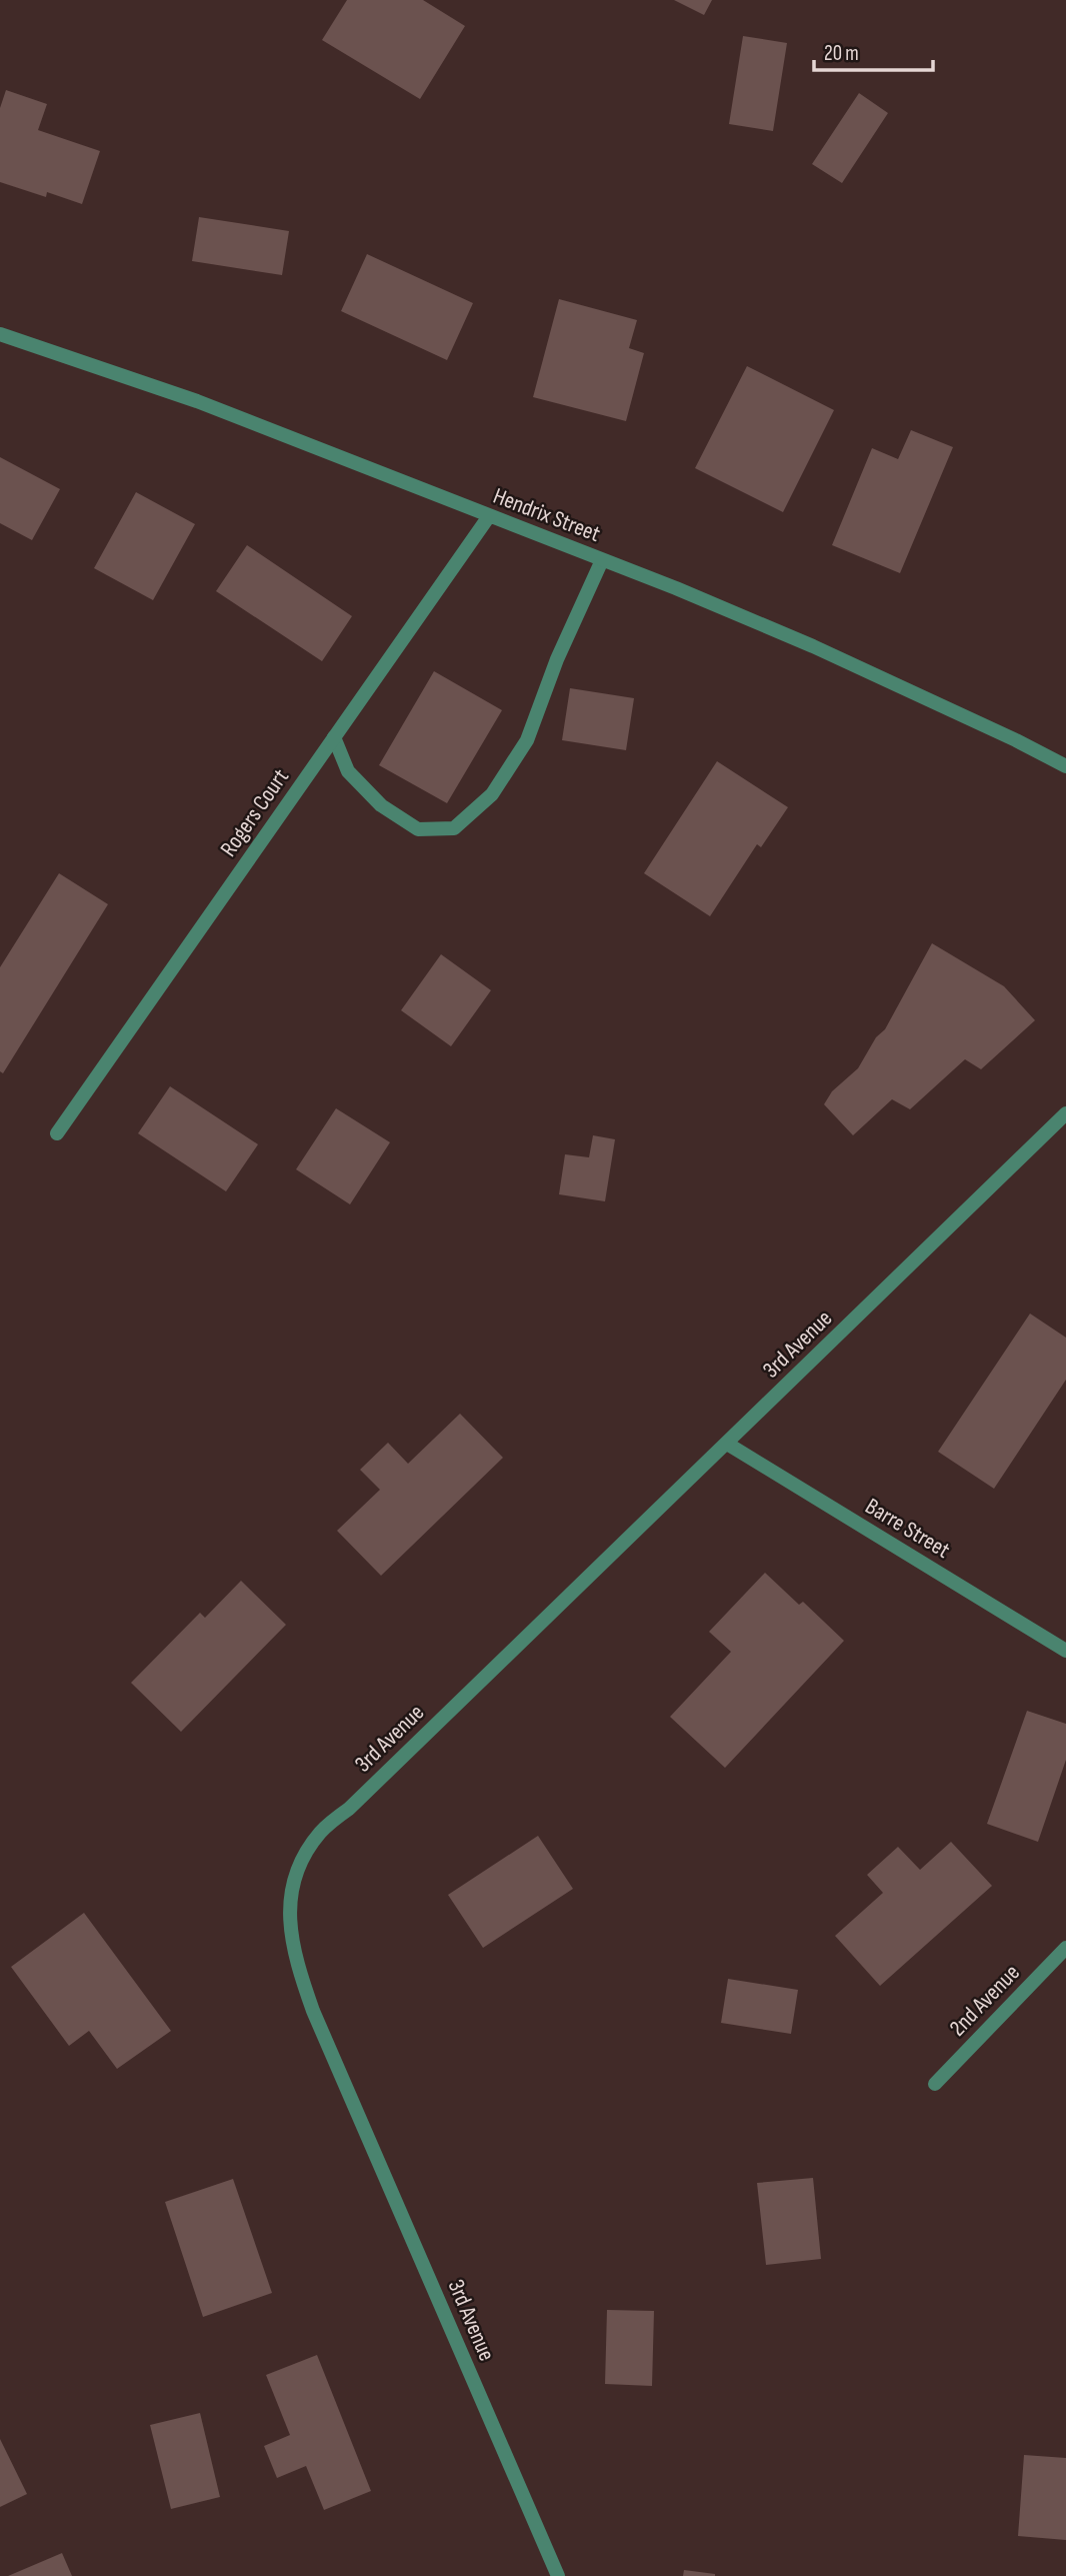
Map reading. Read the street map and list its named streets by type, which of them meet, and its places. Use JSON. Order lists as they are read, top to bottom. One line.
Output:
{"streets":{"street":["Hendrix Street","Rogers Court","3rd Avenue","Barre Street","2nd Avenue"]},"crossings":[["Hendrix Street","Rogers Court"],["3rd Avenue","Barre Street"]],"scale_bar":"20 m"}
